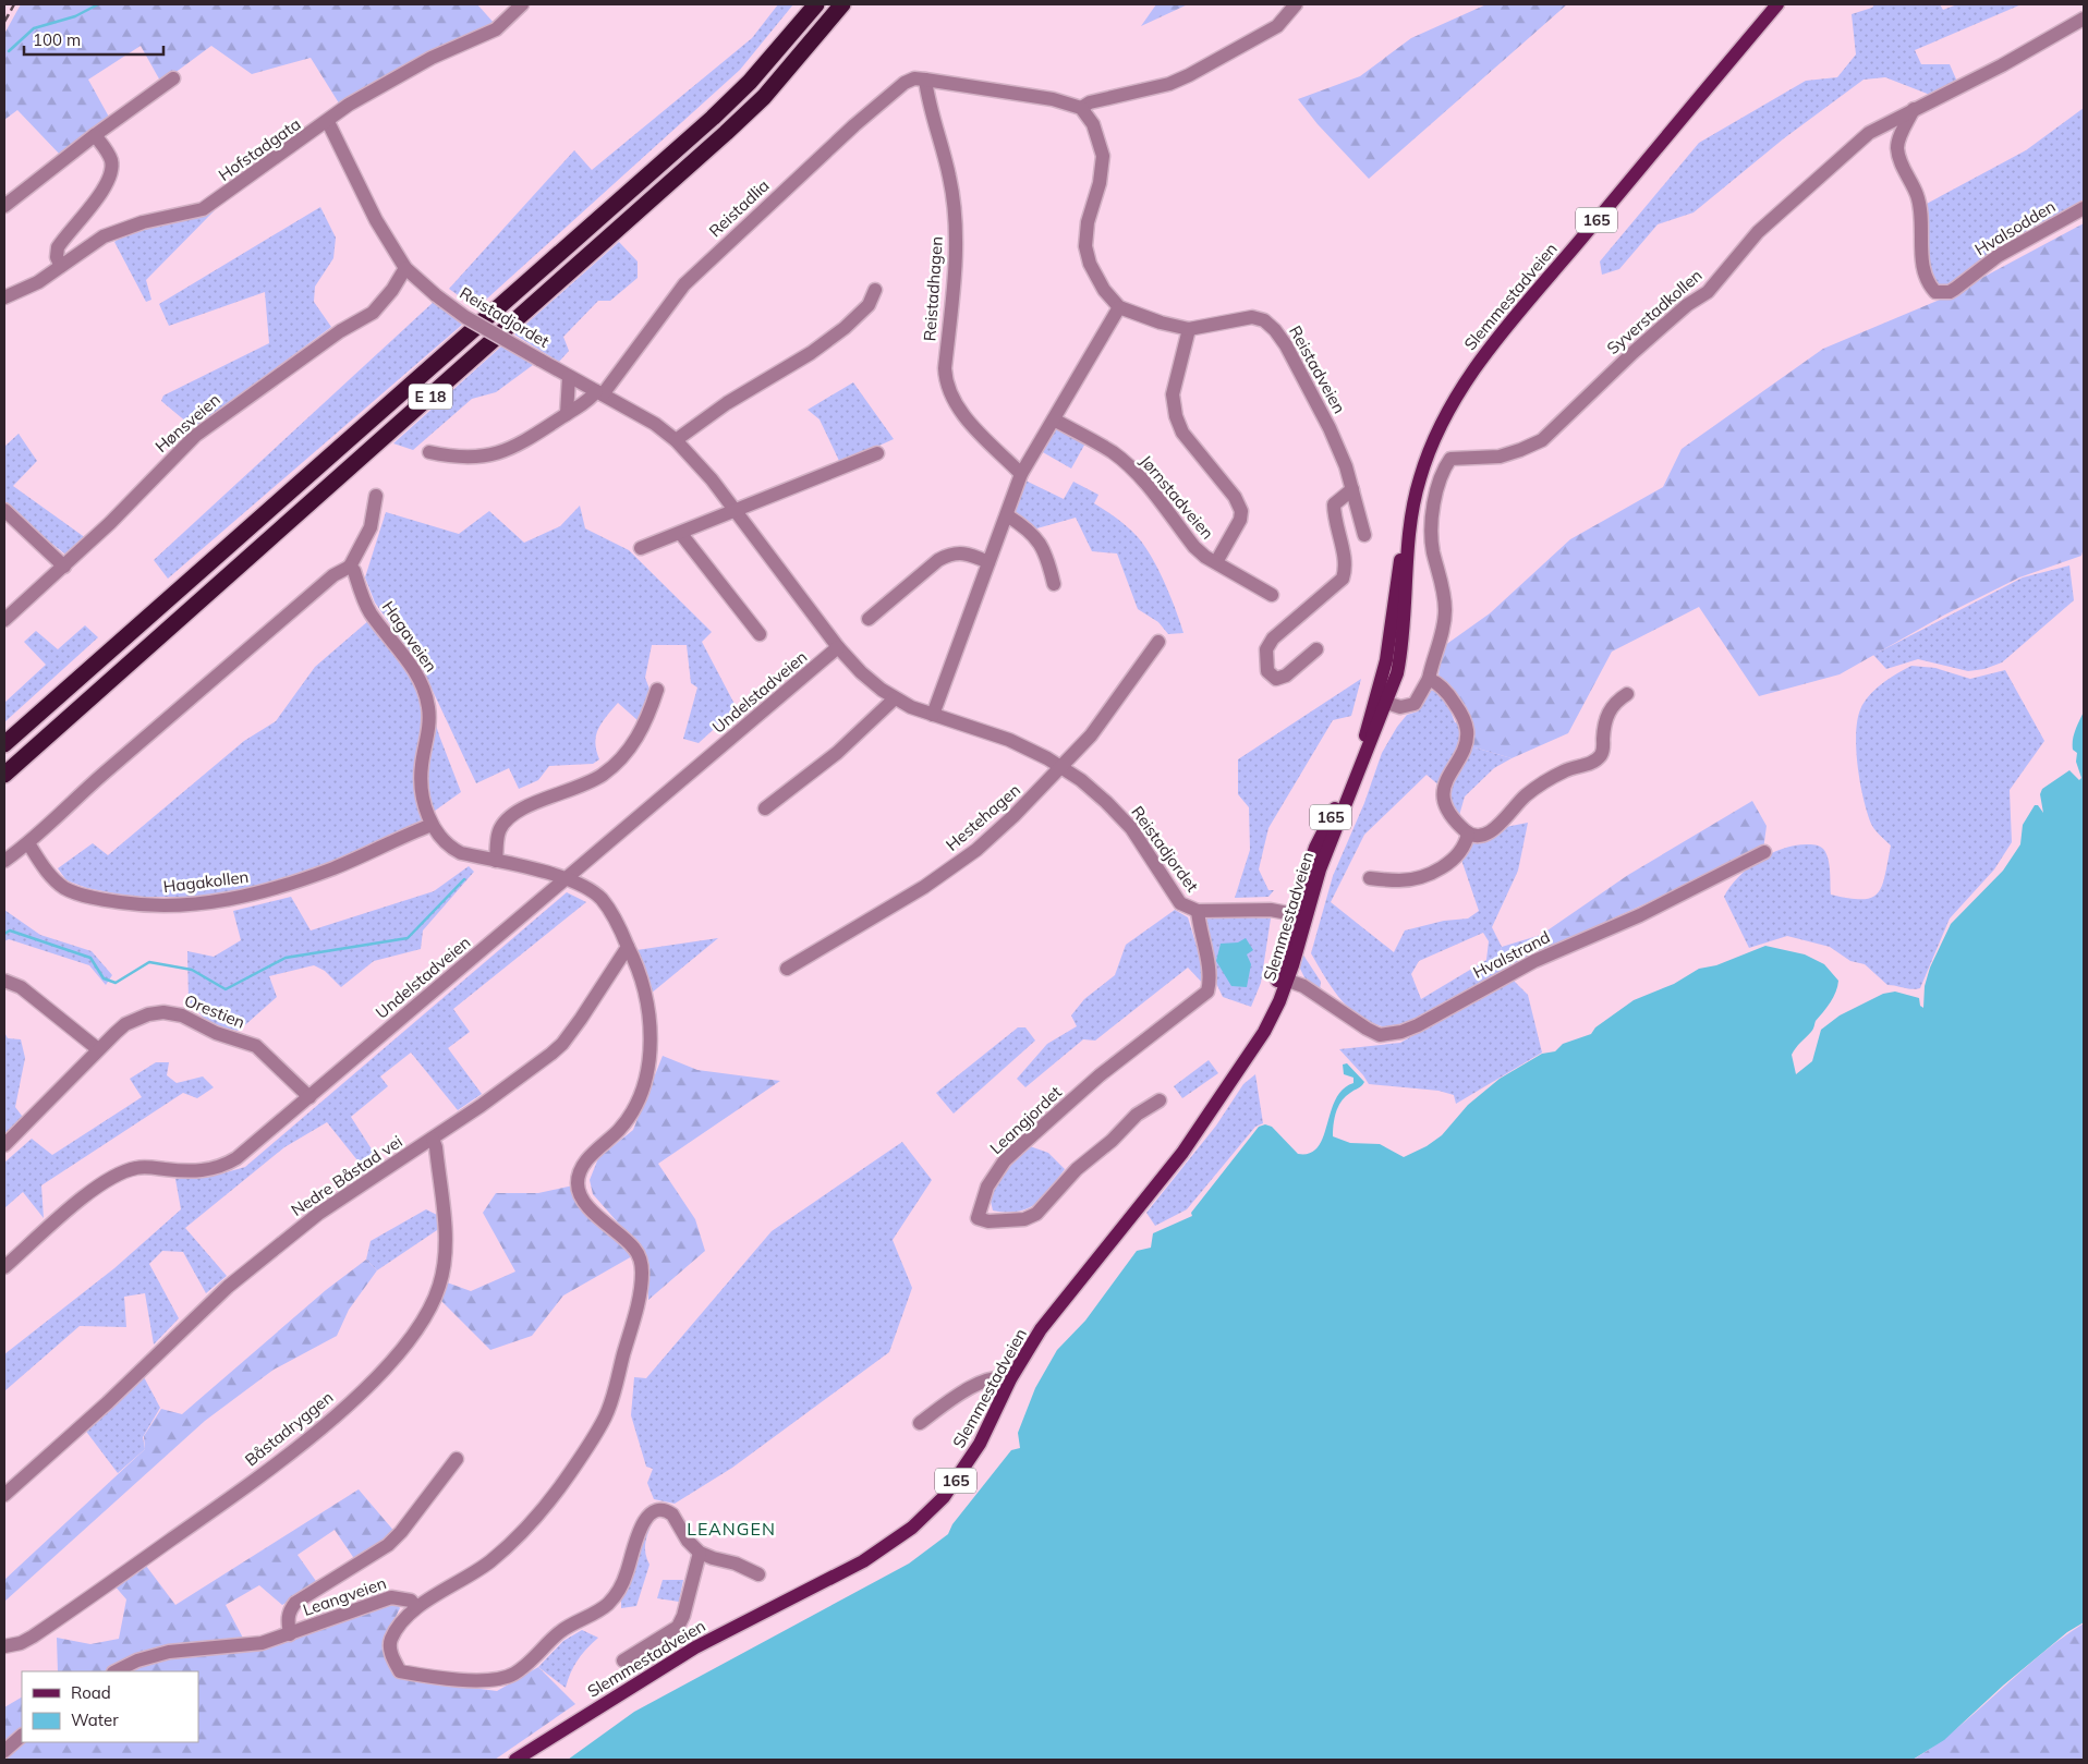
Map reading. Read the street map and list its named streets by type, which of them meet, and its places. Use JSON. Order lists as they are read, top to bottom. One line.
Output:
{"streets":{"highway":["E 18"],"main road":["165","Slemmestadveien"],"street":["Hofstadgata","Reistadlia","Hvalsodden","Reistadhagen","Syverstadkollen","Reistadjordet","Reistadveien","Hønsveien","Jørnstadveien","Hagaveien","Undelstadveien","Hestehagen","Hagakollen","Hvalstrand","Orestien","Leangjordet","Nedre Båstad vei","Båstadryggen","Leangveien"]},"crossings":[["Hofstadgata","Reistadjordet"],["Reistadlia","Reistadhagen"],["Reistadlia","Reistadjordet"],["Hvalsodden","Syverstadkollen"],["Slemmestadveien","Reistadjordet"],["Slemmestadveien","Hvalstrand"],["Reistadjordet","Hønsveien"],["Reistadjordet","Undelstadveien"],["Reistadjordet","Hestehagen"],["Reistadjordet","Leangjordet"],["Reistadveien","Jørnstadveien"],["Hagaveien","Undelstadveien"],["Hagaveien","Hagakollen"],["Undelstadveien","Orestien"],["Nedre Båstad vei","Båstadryggen"]],"districts":["LEANGEN"],"legend":["Road","Water"],"scale_bar":"100 m"}
